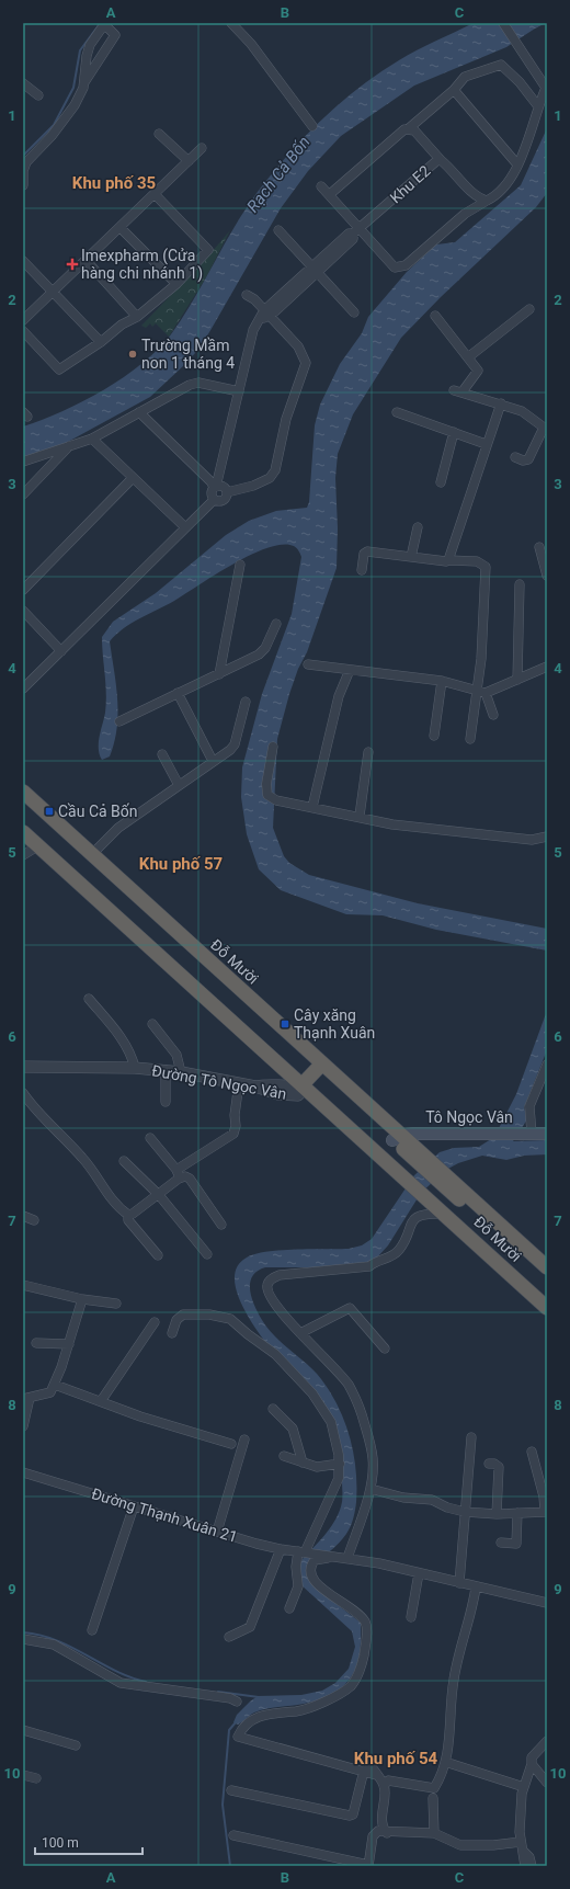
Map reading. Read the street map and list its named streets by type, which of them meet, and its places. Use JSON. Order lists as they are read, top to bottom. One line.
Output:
{"streets":{"highway":["Đỗ Mười"],"main road":["Tô Ngọc Vân"],"street":["Khu E2","Đường Tô Ngọc Vân","Đường Thạnh Xuân 21"]},"crossings":[["Đỗ Mười","Đường Tô Ngọc Vân"],["Đỗ Mười","Tô Ngọc Vân"]],"districts":["Khu phố 35","Khu phố 57","Khu phố 54"],"water":["Rạch Cả Bốn"],"places":{"health":["Imexpharm (Cửa hàng chi nhánh 1)"],"other":["Trường Mầm non 1 tháng 4"],"transit":["Cầu Cả Bốn","Cây xăng Thạnh Xuân"]},"scale_bar":"100 m","grid":{"columns":["A","B","C"],"rows":["1","2","3","4","5","6","7","8","9","10"]}}
